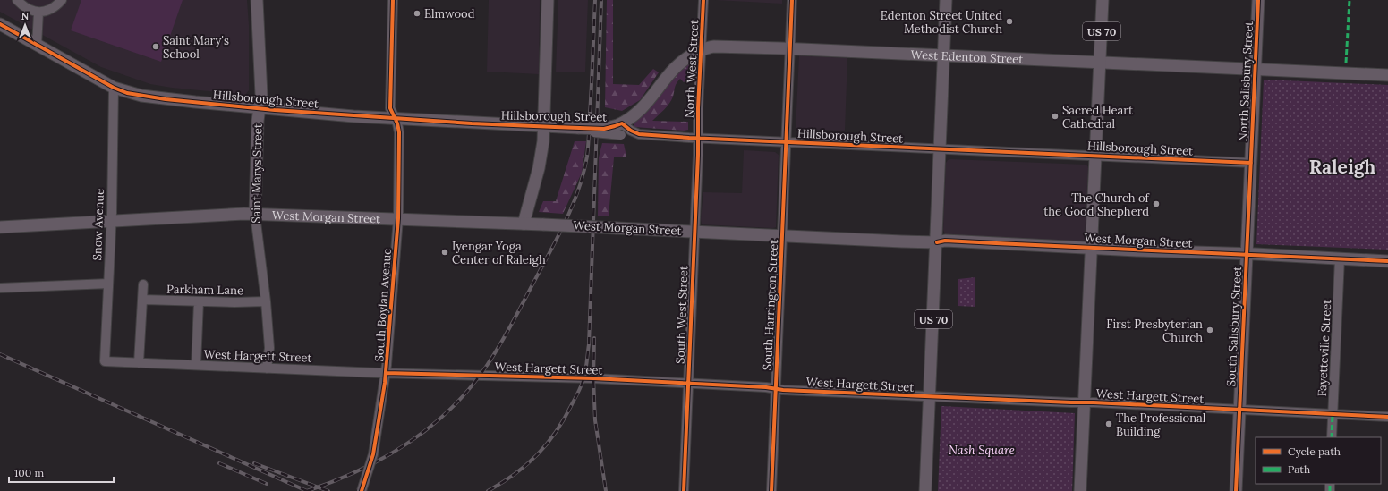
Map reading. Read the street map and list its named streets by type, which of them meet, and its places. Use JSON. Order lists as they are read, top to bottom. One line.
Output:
{"streets":{"main road":["US 70","West Edenton Street","North Salisbury Street","Hillsborough Street","Saint Marys Street","West Morgan Street","South Salisbury Street"],"street":["North West Street","Snow Avenue","Parkham Lane","South Boylan Avenue","South Harrington Street","South West Street","Fayetteville Street","West Hargett Street"]},"crossings":[["US 70","West Edenton Street"],["US 70","Hillsborough Street"],["US 70","West Morgan Street"],["US 70","West Hargett Street"],["West Edenton Street","North West Street"],["West Edenton Street","North Salisbury Street"],["West Edenton Street","Hillsborough Street"],["West Edenton Street","South Harrington Street"],["North West Street","Hillsborough Street"],["North West Street","South West Street"],["North Salisbury Street","Hillsborough Street"],["North Salisbury Street","South Salisbury Street"],["Hillsborough Street","Saint Marys Street"],["Hillsborough Street","Snow Avenue"],["Hillsborough Street","South Boylan Avenue"],["Hillsborough Street","South Harrington Street"],["Hillsborough Street","South West Street"],["Hillsborough Street","South Salisbury Street"],["Saint Marys Street","West Morgan Street"],["Saint Marys Street","Parkham Lane"],["Saint Marys Street","West Hargett Street"],["West Morgan Street","Snow Avenue"],["West Morgan Street","South Boylan Avenue"],["West Morgan Street","South Harrington Street"],["West Morgan Street","South West Street"],["West Morgan Street","South Salisbury Street"],["West Morgan Street","Fayetteville Street"],["Snow Avenue","West Hargett Street"],["South Boylan Avenue","West Hargett Street"],["South Harrington Street","West Hargett Street"],["South West Street","West Hargett Street"],["South Salisbury Street","West Hargett Street"],["Fayetteville Street","West Hargett Street"]],"districts":["Raleigh"],"parks":["Nash Square"],"places":["Elmwood","Edenton Street United Methodist Church","Saint Mary's School","Sacred Heart Cathedral","The Church of the Good Shepherd","Iyengar Yoga Center of Raleigh","First Presbyterian Church","The Professional Building"],"legend":["Cycle path","Path"],"scale_bar":"100 m","north":"top"}
